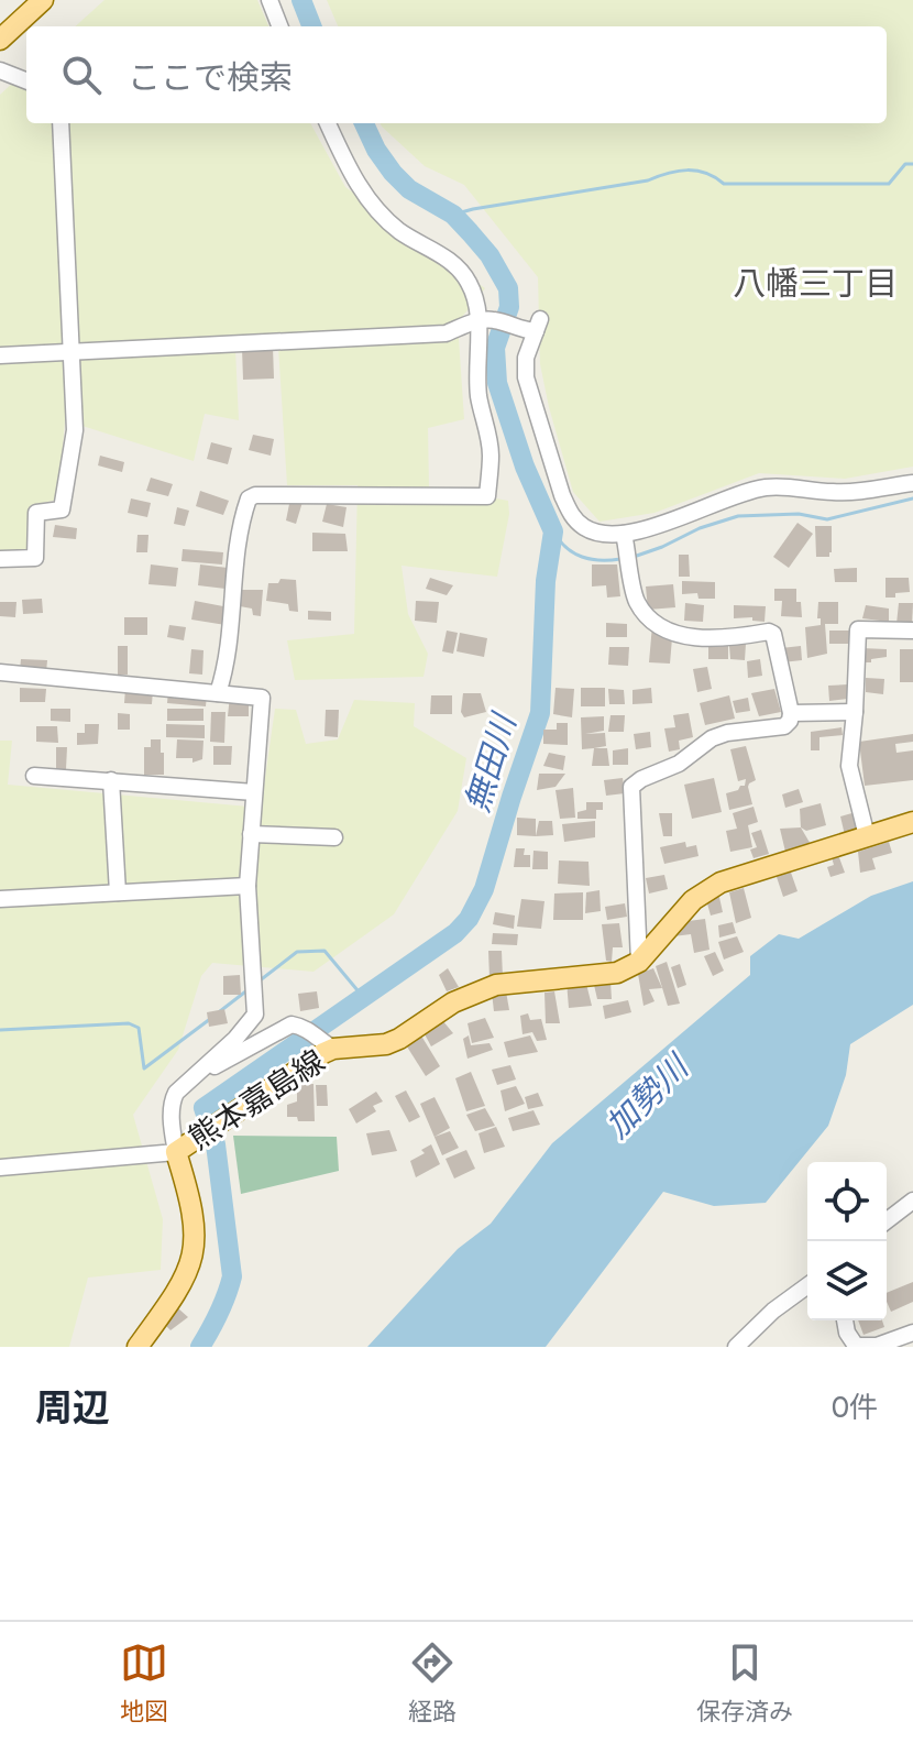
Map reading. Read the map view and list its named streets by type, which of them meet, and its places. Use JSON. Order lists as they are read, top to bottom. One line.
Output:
{"streets":{"main road":["熊本嘉島線"]},"districts":["八幡三丁目"],"water":["無田川","加勢川"],"page":{"search":"ここで検索","heading":["周辺","0件"],"nav":["地図","経路","保存済み"]}}
